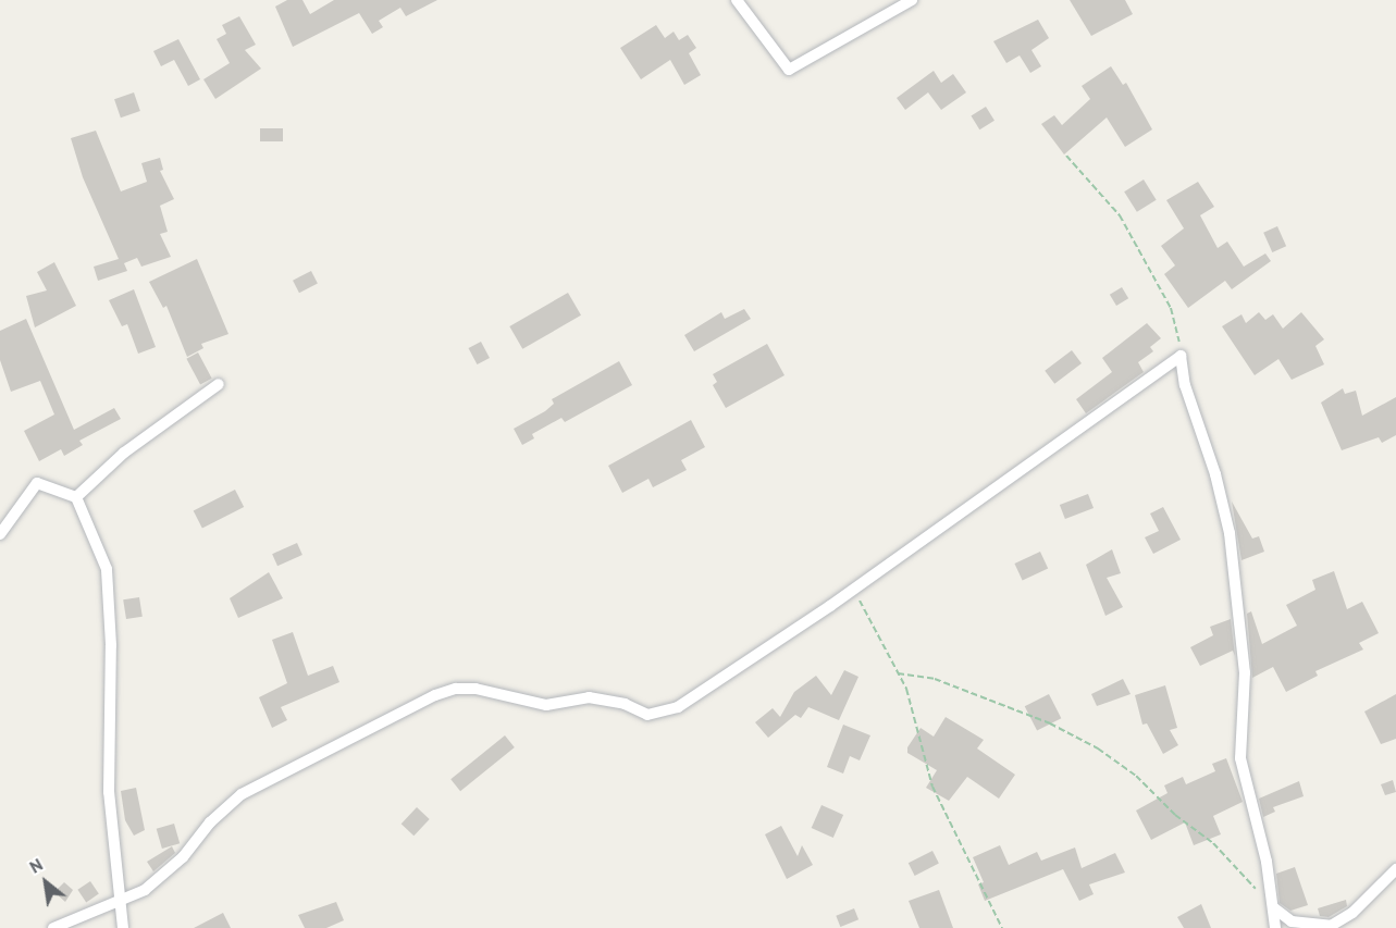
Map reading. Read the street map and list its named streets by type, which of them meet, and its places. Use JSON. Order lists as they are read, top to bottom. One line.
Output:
{"north":"top left"}
